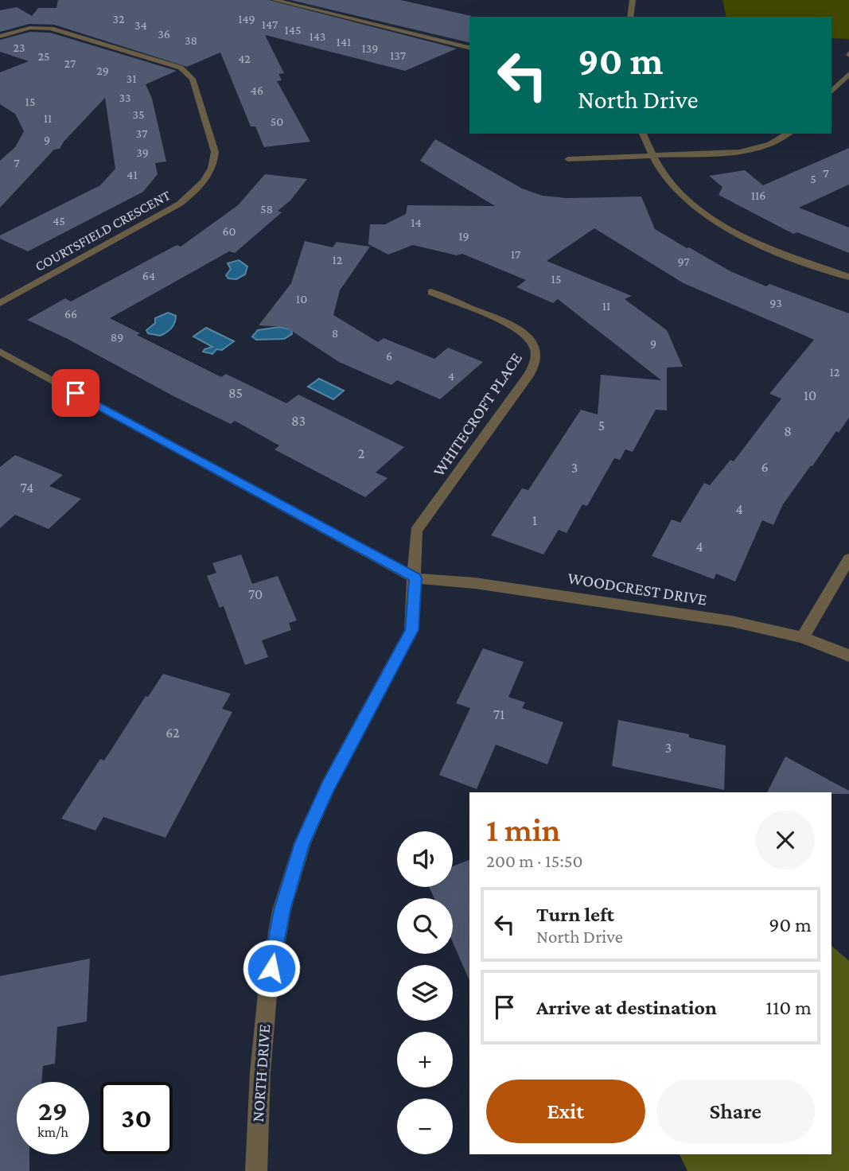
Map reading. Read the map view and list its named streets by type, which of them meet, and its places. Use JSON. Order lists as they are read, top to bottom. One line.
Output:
{"streets":{"street":["COURTSFIELD CRESCENT","WHITECROFT PLACE","WOODCREST DRIVE","NORTH DRIVE"]},"crossings":[["WHITECROFT PLACE","WOODCREST DRIVE"],["WHITECROFT PLACE","NORTH DRIVE"],["WOODCREST DRIVE","NORTH DRIVE"]],"house_numbers":["32","149","147","34","145","36","143","38","141","23","139","137","25","42","27","29","31","46","33","15","35","11","50","37","9","39","7","7","41","5","116","58","45","14","60","19","17","12","97","64","15","10","93","11","66","8","89","9","6","12","4","85","10","83","5","8","2","6","3","74","4","1","4","70","71","62","3"],"page":{"turn":["90 m","North Drive"],"heading":["1 min","200 m · 15:50"],"map_buttons":["+","−"],"list":[{"name":"Turn left","note":"North Drive","value":"90 m"},{"name":"Arrive at destination","value":"110 m"}],"buttons":["Exit","Share"],"speed":"29 km/h","limit":"30"}}
